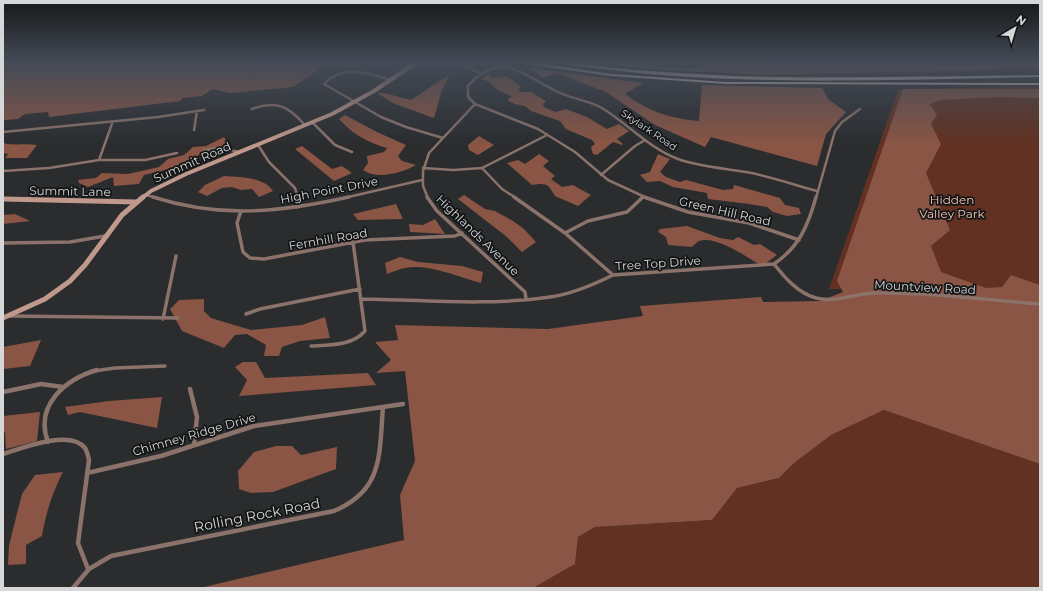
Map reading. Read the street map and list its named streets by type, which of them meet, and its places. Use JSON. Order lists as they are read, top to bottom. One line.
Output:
{"streets":{"main road":["Summit Road","Summit Lane"],"street":["Skylark Road","High Point Drive","Green Hill Road","Highlands Avenue","Fernhill Road","Tree Top Drive","Mountview Road","Chimney Ridge Drive","Rolling Rock Road"]},"crossings":[["Summit Road","High Point Drive"],["Summit Road","Summit Lane"],["High Point Drive","Highlands Avenue"],["High Point Drive","Fernhill Road"],["Green Hill Road","Highlands Avenue"],["Highlands Avenue","Fernhill Road"],["Highlands Avenue","Tree Top Drive"],["Tree Top Drive","Mountview Road"],["Chimney Ridge Drive","Rolling Rock Road"]],"parks":["Hidden Valley Park"],"north":"top right"}
